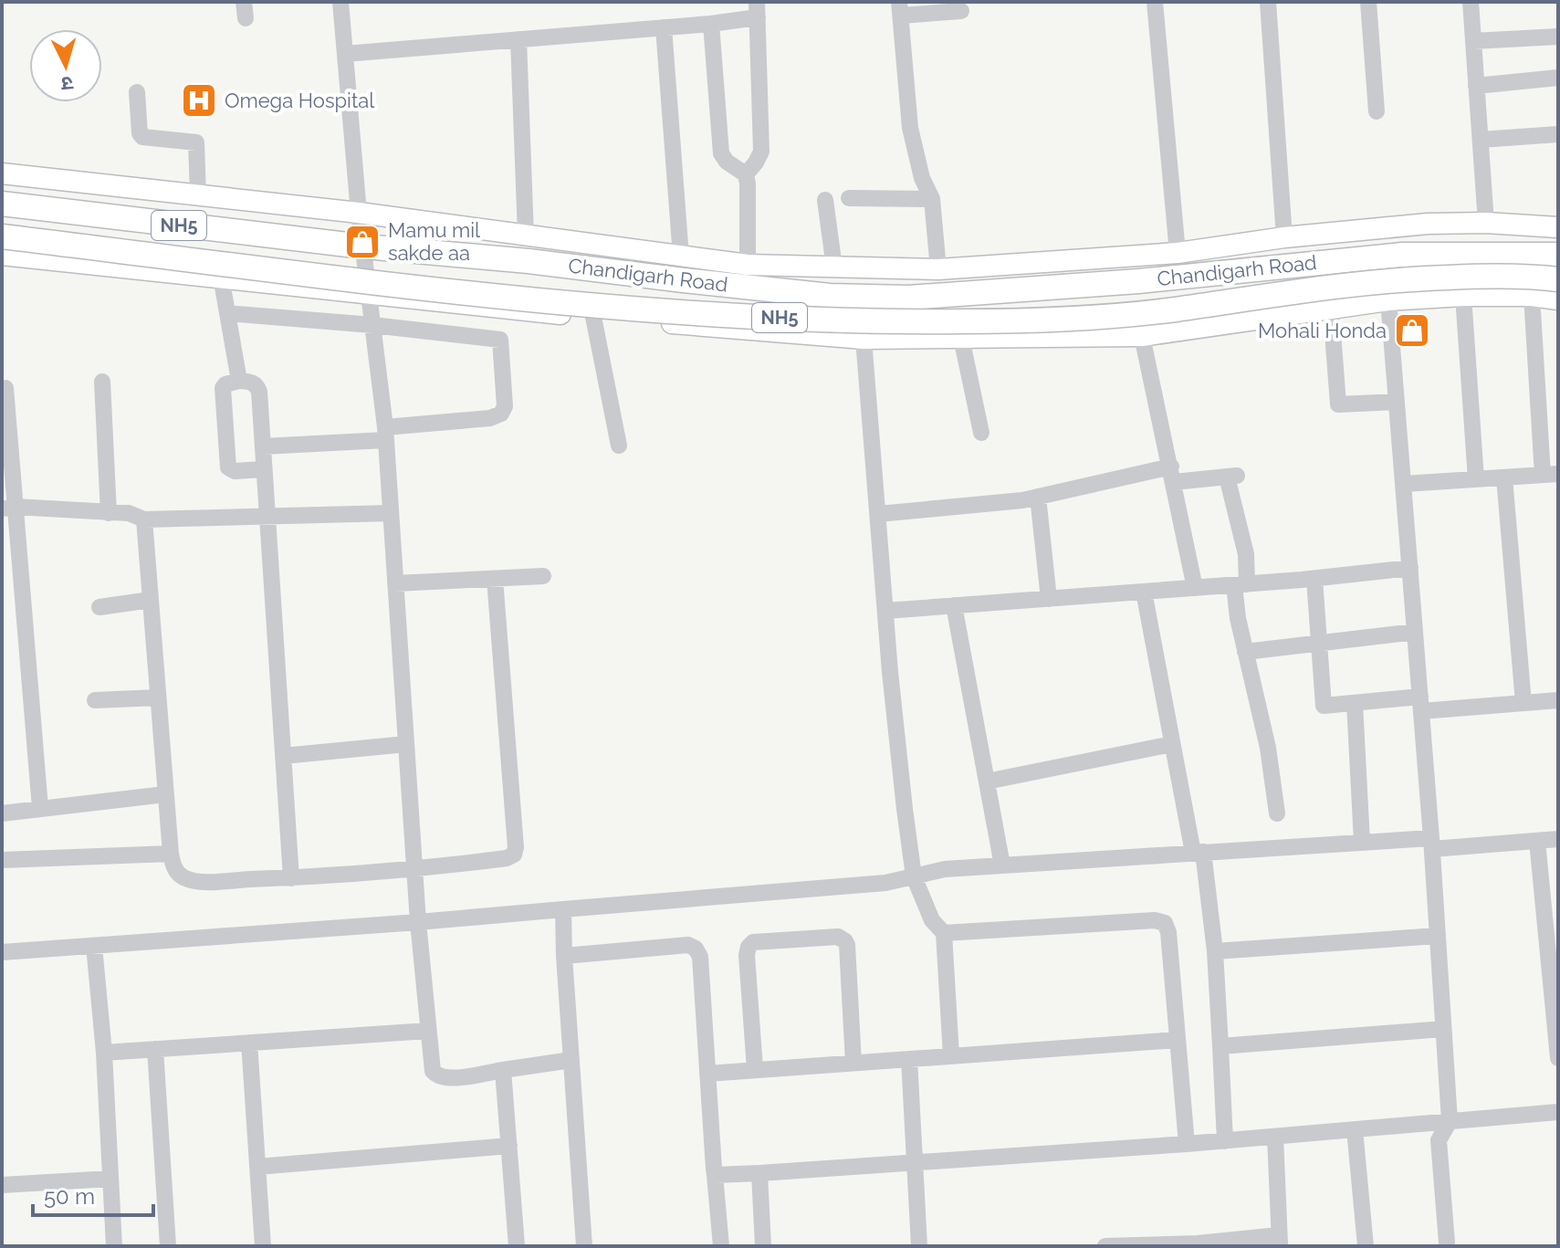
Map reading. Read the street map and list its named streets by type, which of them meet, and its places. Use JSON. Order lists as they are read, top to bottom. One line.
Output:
{"streets":{"highway":["NH5","Chandigarh Road"]},"places":{"hospital":["Omega Hospital"],"shop":["Mamu mil sakde aa","Mohali Honda"]},"scale_bar":"50 m","north":"bottom"}
